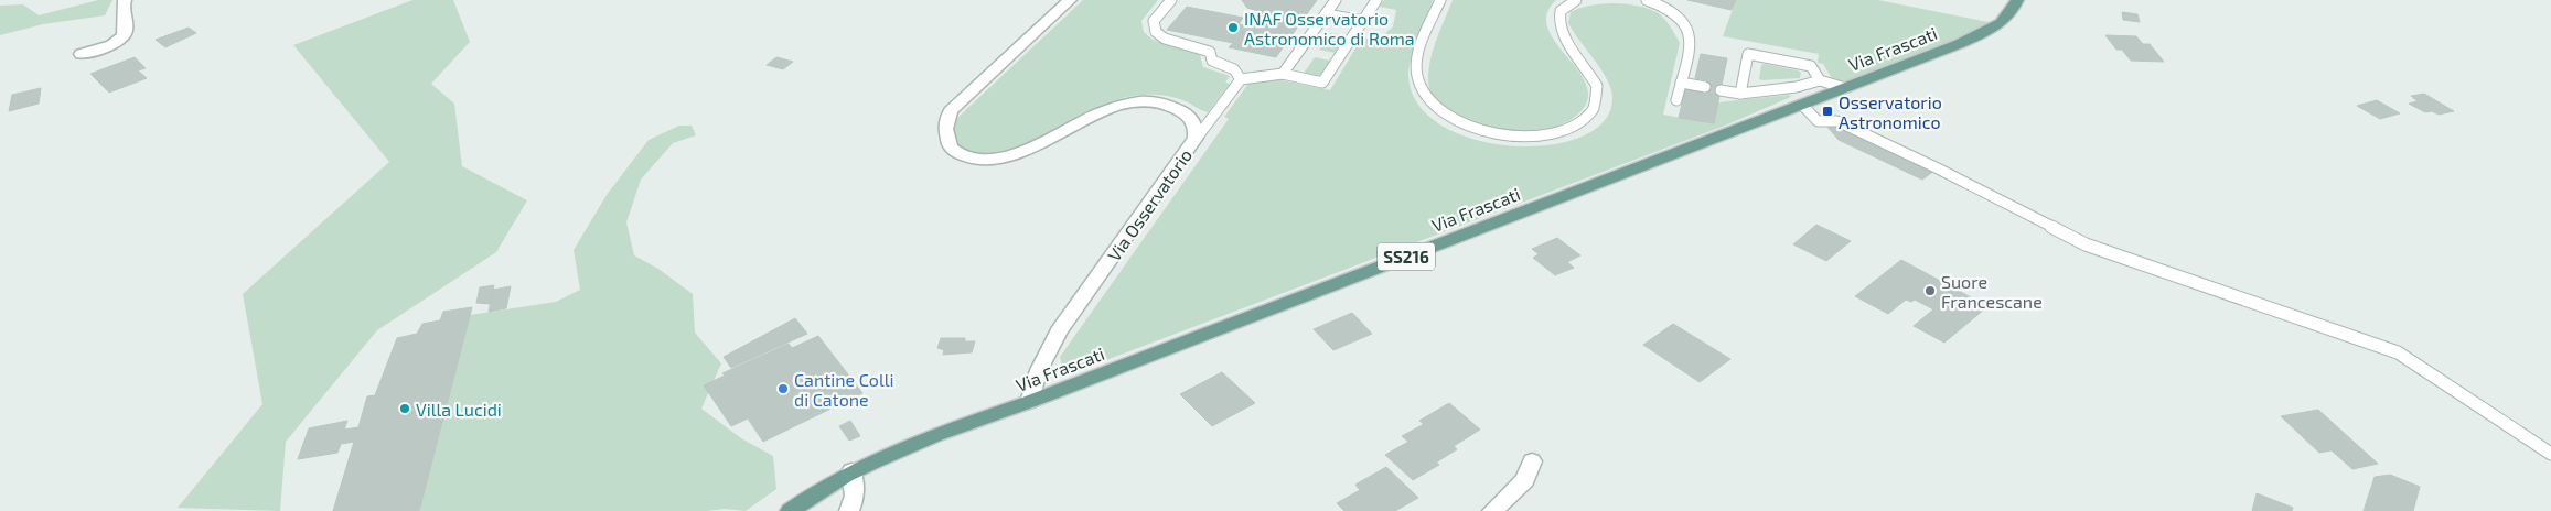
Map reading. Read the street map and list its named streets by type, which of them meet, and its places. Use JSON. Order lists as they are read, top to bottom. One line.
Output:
{"streets":{"main road":["Via Frascati","SS216"],"street":["Via Osservatorio"]},"crossings":[["Via Frascati","Via Osservatorio"]],"places":{"other":["INAF Osservatorio Astronomico di Roma","Suore Francescane","Cantine Colli di Catone","Villa Lucidi"],"transit":["Osservatorio Astronomico"]}}
